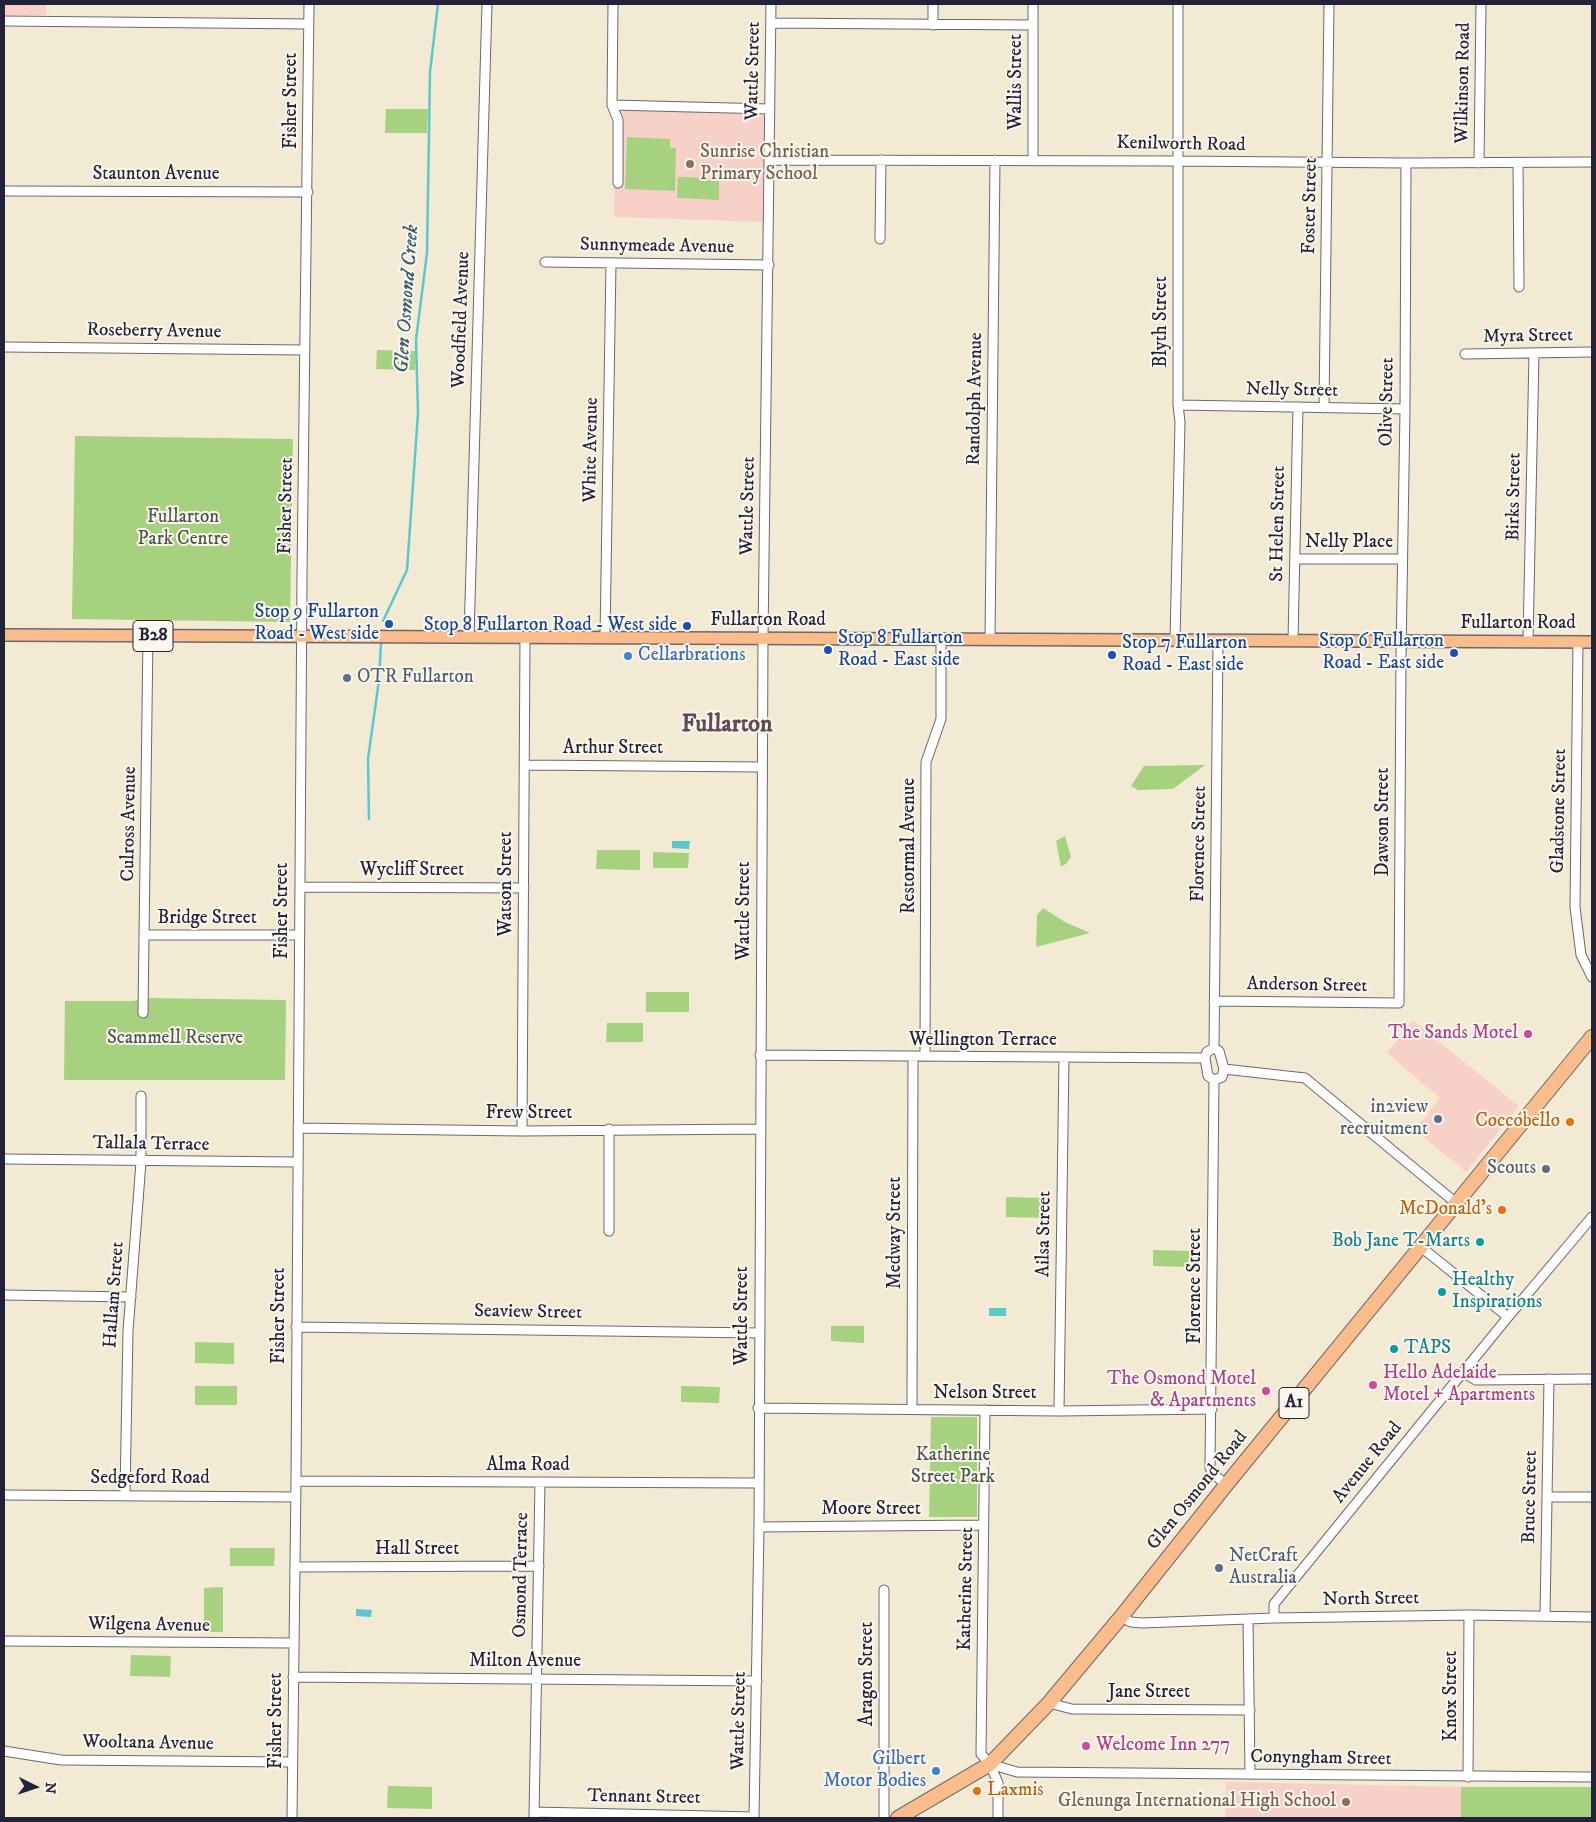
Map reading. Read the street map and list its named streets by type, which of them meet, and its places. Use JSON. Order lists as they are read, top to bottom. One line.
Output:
{"streets":{"highway":["A1","Glen Osmond Road"],"main road":["Fullarton Road","B28"],"street":["Wattle Street","Wallis Street","Wilkinson Road","Fisher Street","Kenilworth Road","Staunton Avenue","Foster Street","Sunnymeade Avenue","Woodfield Avenue","Blyth Street","Roseberry Avenue","Myra Street","Nelly Street","Randolph Avenue","Olive Street","White Avenue","Birks Street","St Helen Street","Nelly Place","Arthur Street","Gladstone Street","Dawson Street","Culross Avenue","Florence Street","Restormal Avenue","Wycliff Street","Watson Street","Bridge Street","Anderson Street","Wellington Terrace","Frew Street","Tallala Terrace","Medway Street","Ailsa Street","Hallam Street","Seaview Street","Nelson Street","Avenue Road","Alma Road","Sedgeford Road","Bruce Street","Moore Street","Hall Street","Osmond Terrace","Katherine Street","North Street","Wilgena Avenue","Milton Avenue","Aragon Street","Jane Street","Knox Street","Wooltana Avenue","Conyngham Street","Tennant Street"]},"crossings":[["Wattle Street","Kenilworth Road"],["Wattle Street","Sunnymeade Avenue"],["Wattle Street","Fullarton Road"],["Wattle Street","Arthur Street"],["Wattle Street","Wellington Terrace"],["Wattle Street","Frew Street"],["Wattle Street","Seaview Street"],["Wattle Street","Nelson Street"],["Wattle Street","Alma Road"],["Wattle Street","Moore Street"],["Wattle Street","Milton Avenue"],["Wattle Street","Tennant Street"],["Wallis Street","Kenilworth Road"],["Wilkinson Road","Kenilworth Road"],["Fisher Street","Staunton Avenue"],["Fisher Street","Roseberry Avenue"],["Fisher Street","Fullarton Road"],["Fisher Street","Wycliff Street"],["Fisher Street","Bridge Street"],["Fisher Street","Frew Street"],["Fisher Street","Tallala Terrace"],["Fisher Street","Seaview Street"],["Fisher Street","Alma Road"],["Fisher Street","Sedgeford Road"],["Fisher Street","Hall Street"],["Fisher Street","Wilgena Avenue"],["Fisher Street","Milton Avenue"],["Fisher Street","Wooltana Avenue"],["Kenilworth Road","Foster Street"],["Kenilworth Road","Blyth Street"],["Kenilworth Road","Randolph Avenue"],["Kenilworth Road","Olive Street"],["Foster Street","Nelly Street"],["Sunnymeade Avenue","White Avenue"],["Woodfield Avenue","Fullarton Road"],["Blyth Street","Nelly Street"],["Blyth Street","Fullarton Road"],["Myra Street","Birks Street"],["Nelly Street","Olive Street"],["Nelly Street","St Helen Street"],["Randolph Avenue","Fullarton Road"],["Olive Street","Nelly Place"],["Olive Street","Fullarton Road"],["Olive Street","Dawson Street"],["White Avenue","Fullarton Road"],["Birks Street","Fullarton Road"],["St Helen Street","Nelly Place"],["St Helen Street","Fullarton Road"],["Fullarton Road","Gladstone Street"],["Fullarton Road","Dawson Street"],["Fullarton Road","Culross Avenue"],["Fullarton Road","Florence Street"],["Fullarton Road","Restormal Avenue"],["Fullarton Road","Watson Street"],["Arthur Street","Watson Street"],["Dawson Street","Anderson Street"],["Culross Avenue","Bridge Street"],["Florence Street","Anderson Street"],["Florence Street","Nelson Street"],["Florence Street","Glen Osmond Road"],["Restormal Avenue","Wellington Terrace"],["Wycliff Street","Watson Street"],["Watson Street","Frew Street"],["Wellington Terrace","Medway Street"],["Wellington Terrace","Ailsa Street"],["Tallala Terrace","Hallam Street"],["Medway Street","Nelson Street"],["Ailsa Street","Nelson Street"],["Hallam Street","Sedgeford Road"],["Nelson Street","Katherine Street"],["Avenue Road","North Street"],["Alma Road","Osmond Terrace"],["Glen Osmond Road","Katherine Street"],["Glen Osmond Road","North Street"],["Glen Osmond Road","Jane Street"],["Glen Osmond Road","Conyngham Street"],["Bruce Street","North Street"],["Moore Street","Katherine Street"],["Hall Street","Osmond Terrace"],["Osmond Terrace","Milton Avenue"],["Osmond Terrace","Tennant Street"],["Katherine Street","Conyngham Street"],["North Street","Knox Street"],["Knox Street","Conyngham Street"]],"districts":["Fullarton"],"water":["Glen Osmond Creek"],"parks":["Fullarton Park Centre","Scammell Reserve","Katherine Street Park"],"places":["Sunrise Christian Primary School","Stop 9 Fullarton Road - West side","Stop 8 Fullarton Road - West side","Stop 8 Fullarton Road - East side","Stop 6 Fullarton Road - East side","Stop 7 Fullarton Road - East side","Cellarbrations","OTR Fullarton","The Sands Motel","in2view recruitment","Coccobello","Scouts","McDonald's","Bob Jane T-Marts","Healthy Inspirations","TAPS","Hello Adelaide Motel + Apartments","The Osmond Motel & Apartments","NetCraft Australia","Welcome Inn 277","Gilbert Motor Bodies","Laxmis","Glenunga International High School"],"north":"right"}
